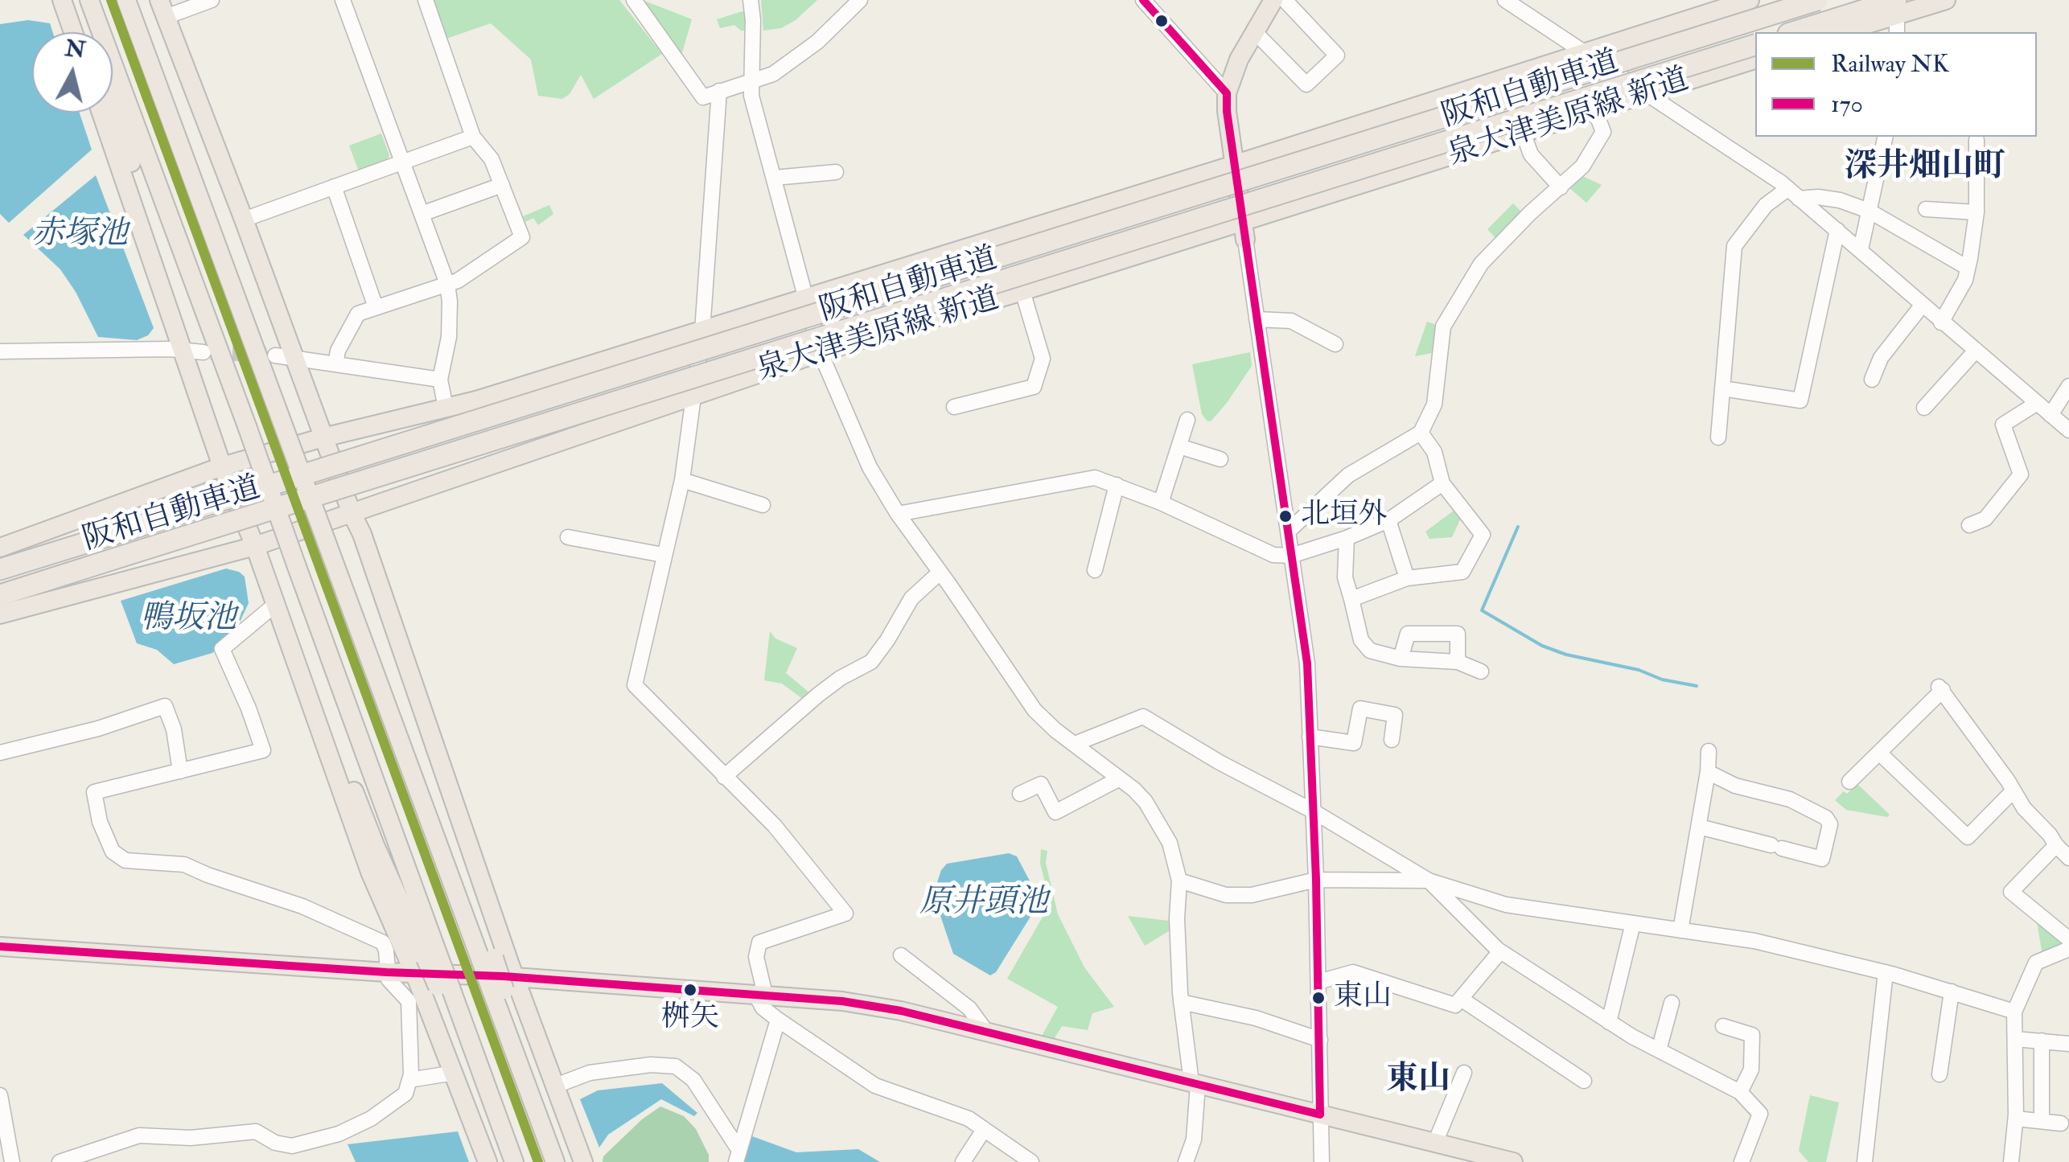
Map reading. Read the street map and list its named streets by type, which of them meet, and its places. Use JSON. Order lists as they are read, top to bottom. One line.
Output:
{"streets":{"highway":["阪和自動車道"],"main road":["泉大津美原線 新道"]},"districts":["深井畑山町","東山"],"water":["赤塚池","鴨坂池","原井頭池"],"places":["北垣外","桝矢","東山"],"lines":["rail line NK","transit line 170"],"legend":["Railway NK","170"],"north":"top"}
